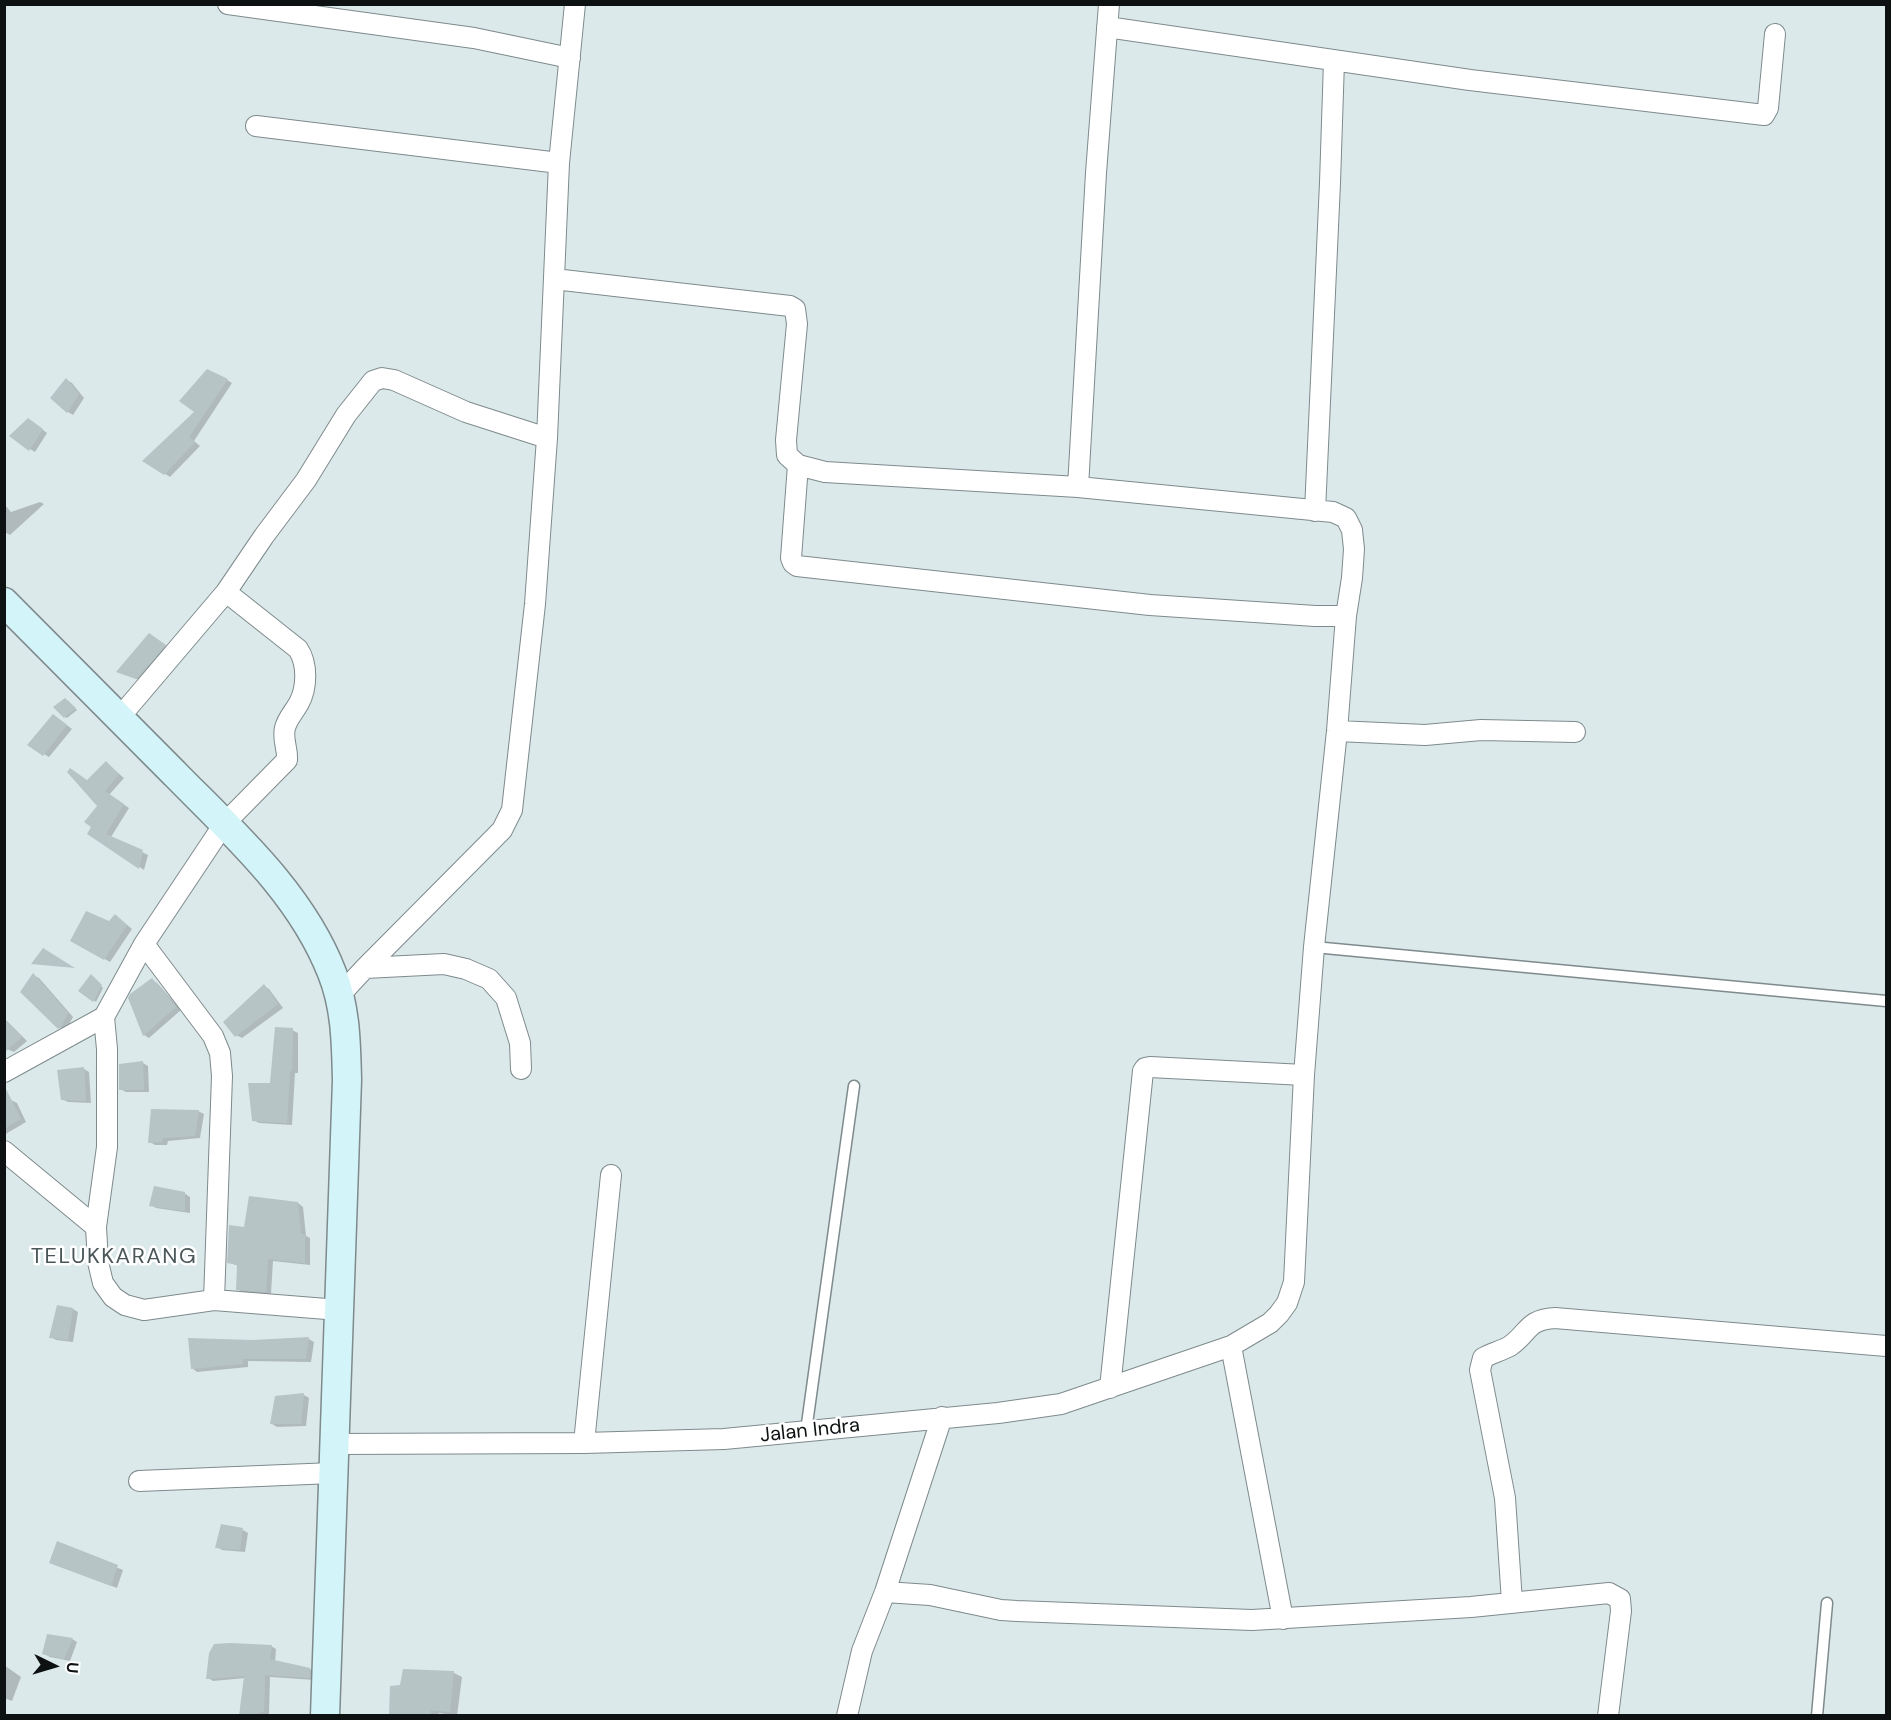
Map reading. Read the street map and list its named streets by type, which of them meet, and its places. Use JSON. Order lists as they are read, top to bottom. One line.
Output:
{"streets":{"street":["Jalan Indra"]},"districts":["TELUKKARANG"],"north":"right"}
